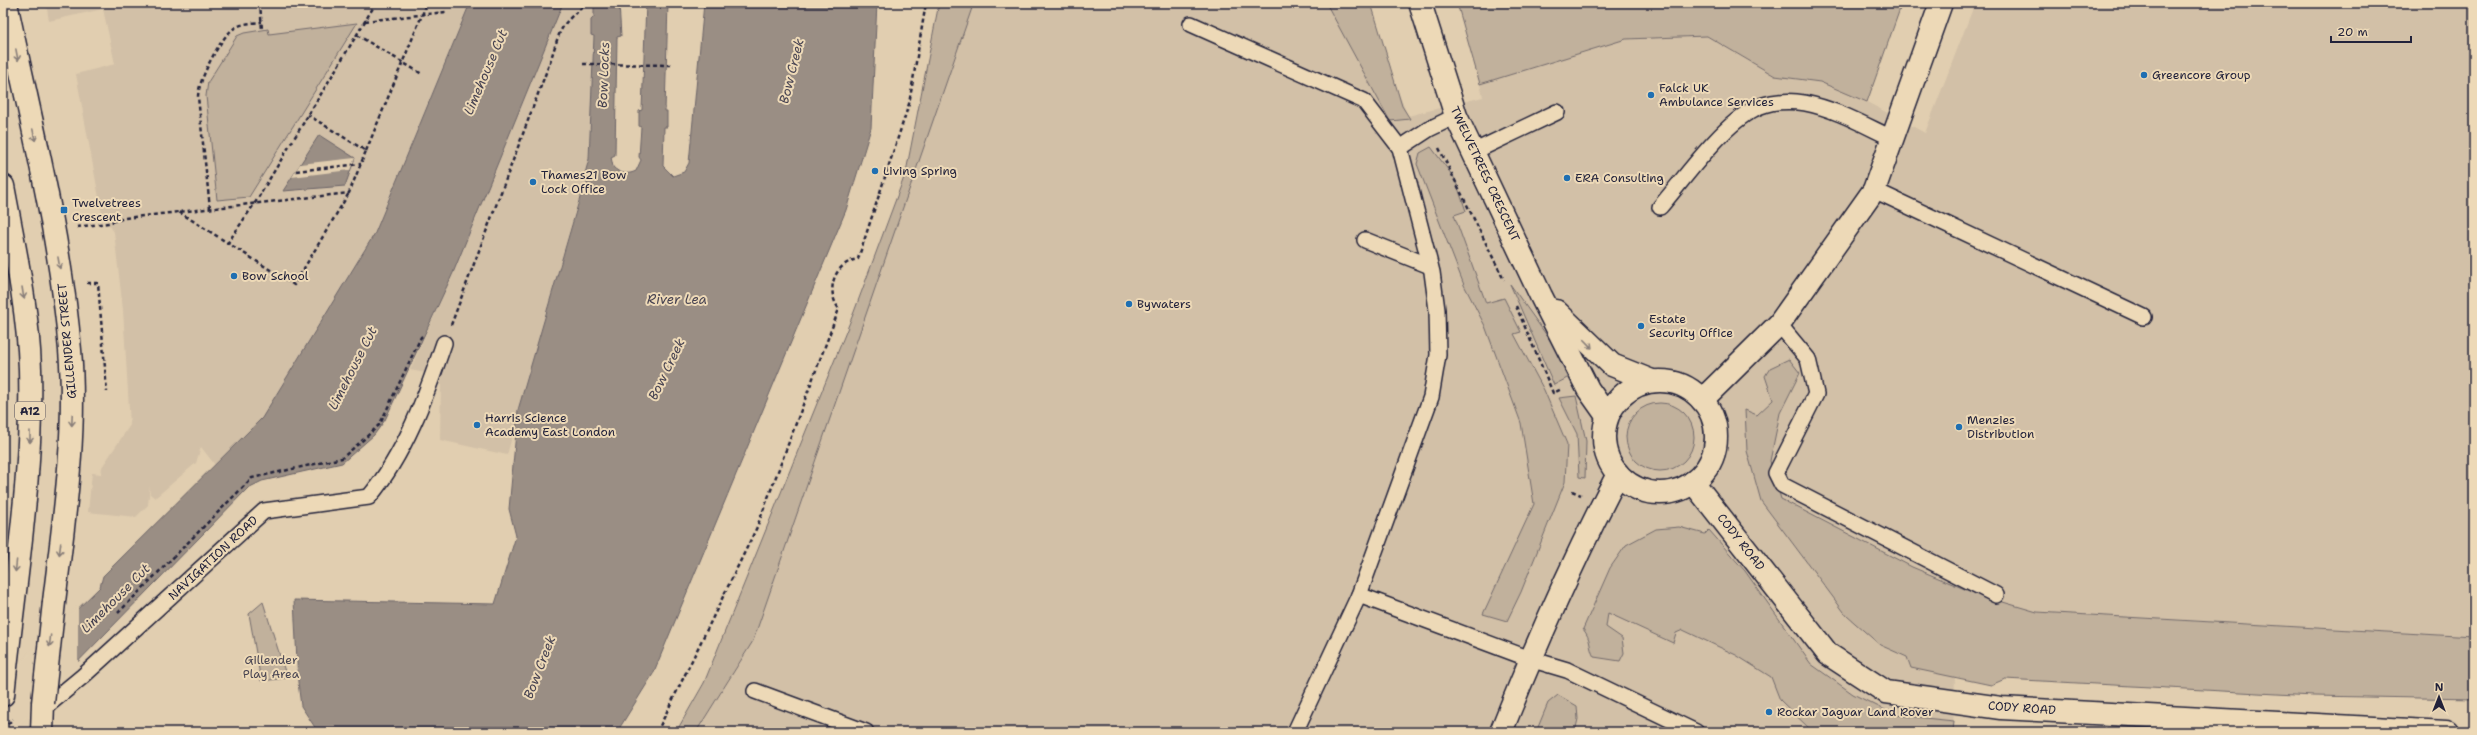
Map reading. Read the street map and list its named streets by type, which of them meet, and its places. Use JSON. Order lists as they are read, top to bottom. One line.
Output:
{"streets":{"main road":["TWELVETREES CRESCENT","GILLENDER STREET","A12","CODY ROAD"],"lane":["NAVIGATION ROAD"]},"crossings":[["TWELVETREES CRESCENT","CODY ROAD"],["GILLENDER STREET","NAVIGATION ROAD"]],"water":["Bow Creek","Limehouse Cut","Bow Locks","River Lea"],"parks":["Gillender Play Area"],"places":{"other":["Greencore Group","Falck UK Ambulance Services","Living Spring","ERA Consulting","Thames21 Bow Lock Office","Bow School","Bywaters","Estate Security Office","Harris Science Academy East London","Menzies Distribution","Rockar Jaguar Land Rover"],"transit":["Twelvetrees Crescent"]},"scale_bar":"20 m","north":"top"}
